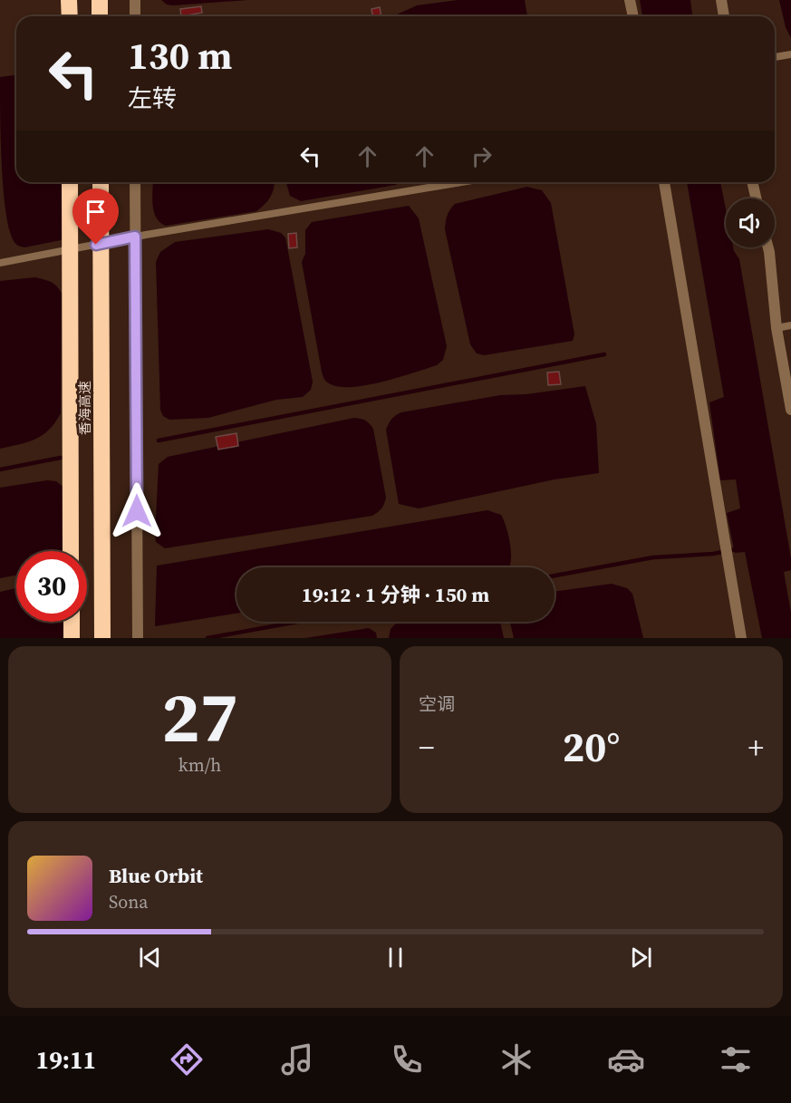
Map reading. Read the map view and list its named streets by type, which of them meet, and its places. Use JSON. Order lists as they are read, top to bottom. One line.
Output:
{"streets":{"highway":["香海高速"]},"page":{"turn":["130 m","左转"],"limit":"30","trip":"19:12 · 1 分钟 · 150 m","tile":[["27","km/h"],"空调"],"heat":["−","20°","+"],"song":["Blue Orbit","Sona"],"tabs":"19:11"}}
